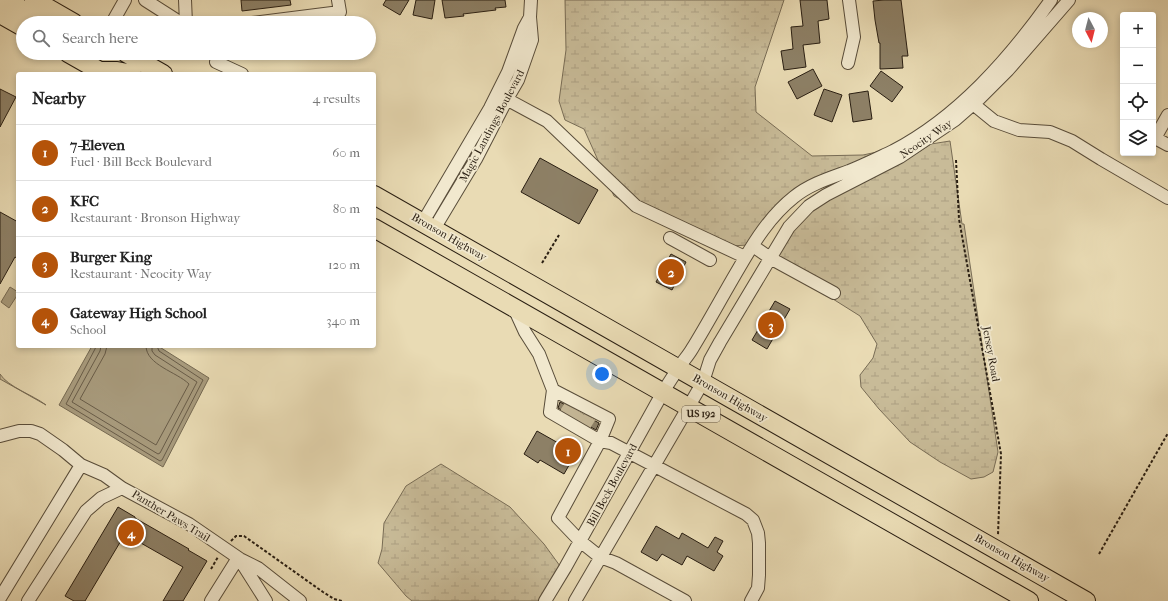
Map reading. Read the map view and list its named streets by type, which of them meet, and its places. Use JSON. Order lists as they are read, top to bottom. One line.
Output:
{"streets":{"highway":["Bronson Highway","US 192"],"street":["Magic Landings Boulevard","Neocity Way","Bill Beck Boulevard","Panther Paws Trail"],"path":["Jersey Road"]},"crossings":[["Magic Landings Boulevard","Bronson Highway"],["Neocity Way","Bronson Highway"],["Neocity Way","Bill Beck Boulevard"],["Bronson Highway","Jersey Road"],["Bronson Highway","Bill Beck Boulevard"],["US 192","Bill Beck Boulevard"]],"north":"bottom","page":{"map_buttons":["+","−"],"search":"Search here","heading":["Nearby","4 results"],"list":[{"mark":"1","name":"7-Eleven","note":"Fuel · Bill Beck Boulevard","value":"60 m"},{"mark":"2","name":"KFC","note":"Restaurant · Bronson Highway","value":"80 m"},{"mark":"3","name":"Burger King","note":"Restaurant · Neocity Way","value":"120 m"},{"mark":"4","name":"Gateway High School","note":"School","value":"340 m"}],"pins":["2","3","1","4"]}}
